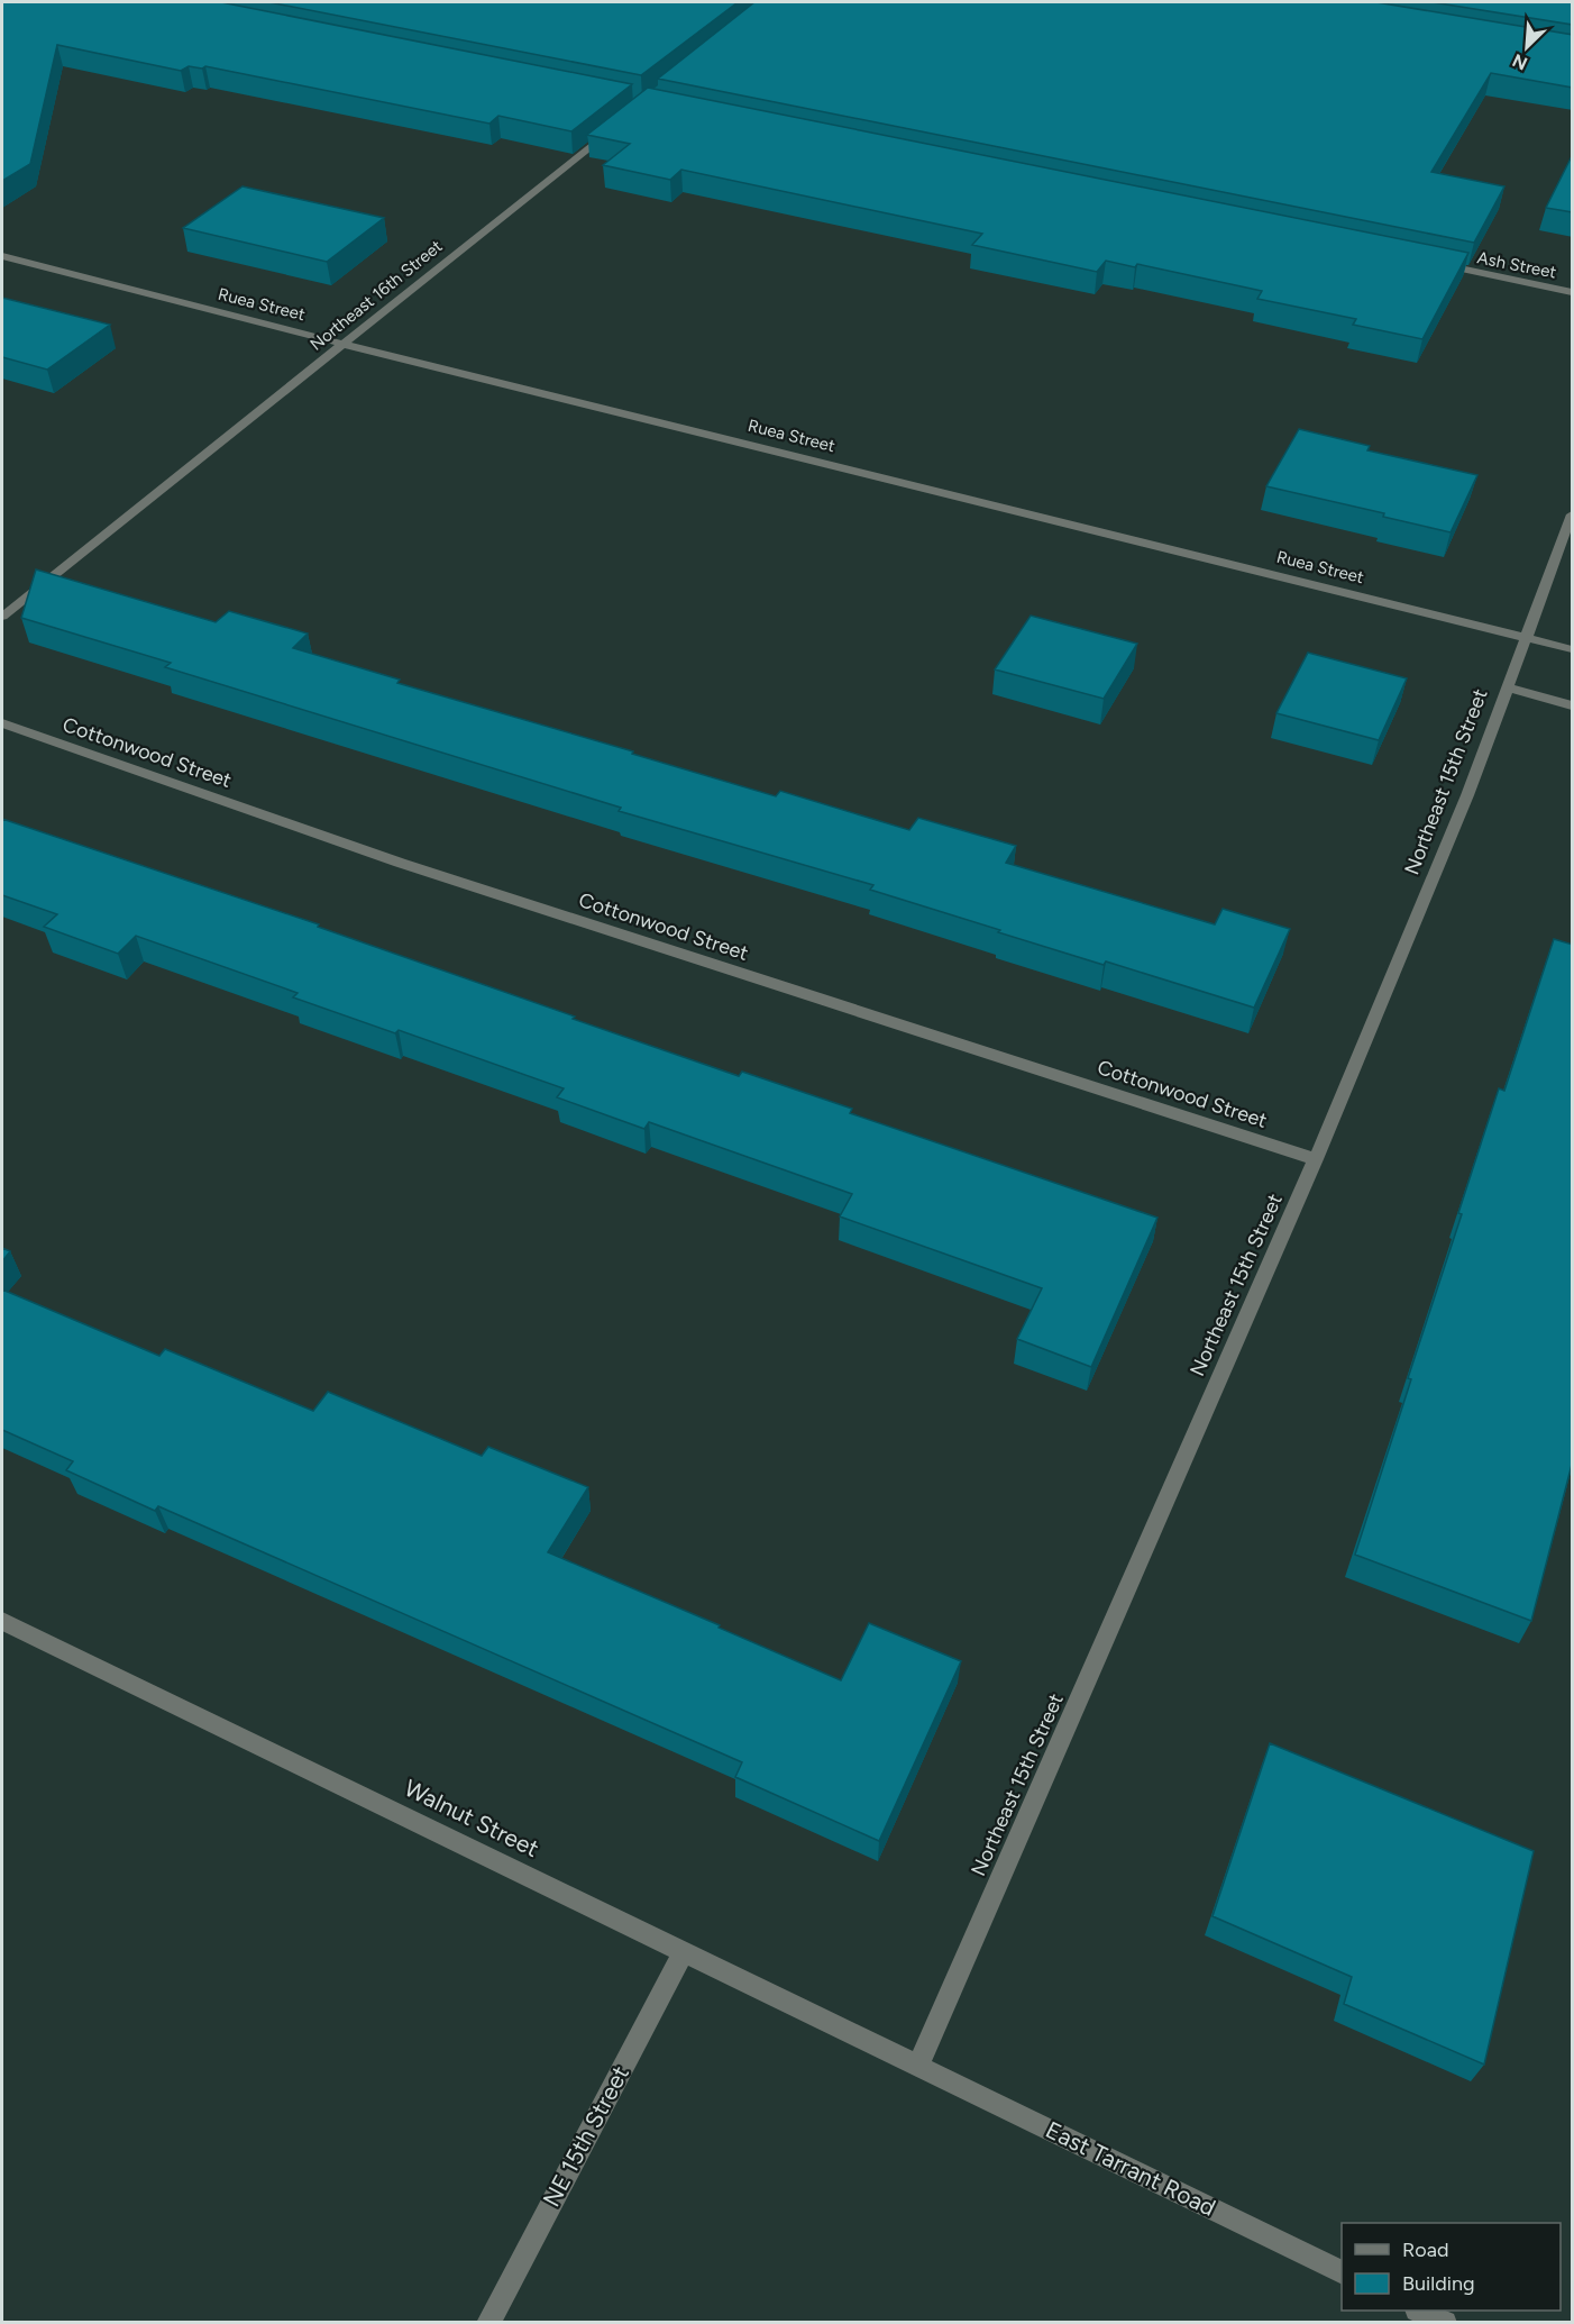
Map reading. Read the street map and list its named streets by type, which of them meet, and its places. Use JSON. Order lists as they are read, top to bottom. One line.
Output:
{"streets":{"street":["Ash Street","Northeast 16th Street","Ruea Street","Cottonwood Street","Northeast 15th Street","Walnut Street","NE 15th Street","East Tarrant Road"]},"crossings":[["Northeast 16th Street","Ruea Street"],["Ruea Street","Northeast 15th Street"],["Cottonwood Street","Northeast 15th Street"],["Northeast 15th Street","Walnut Street"],["Northeast 15th Street","East Tarrant Road"],["Walnut Street","NE 15th Street"],["Walnut Street","East Tarrant Road"]],"legend":["Road","Building"],"north":"bottom left"}
